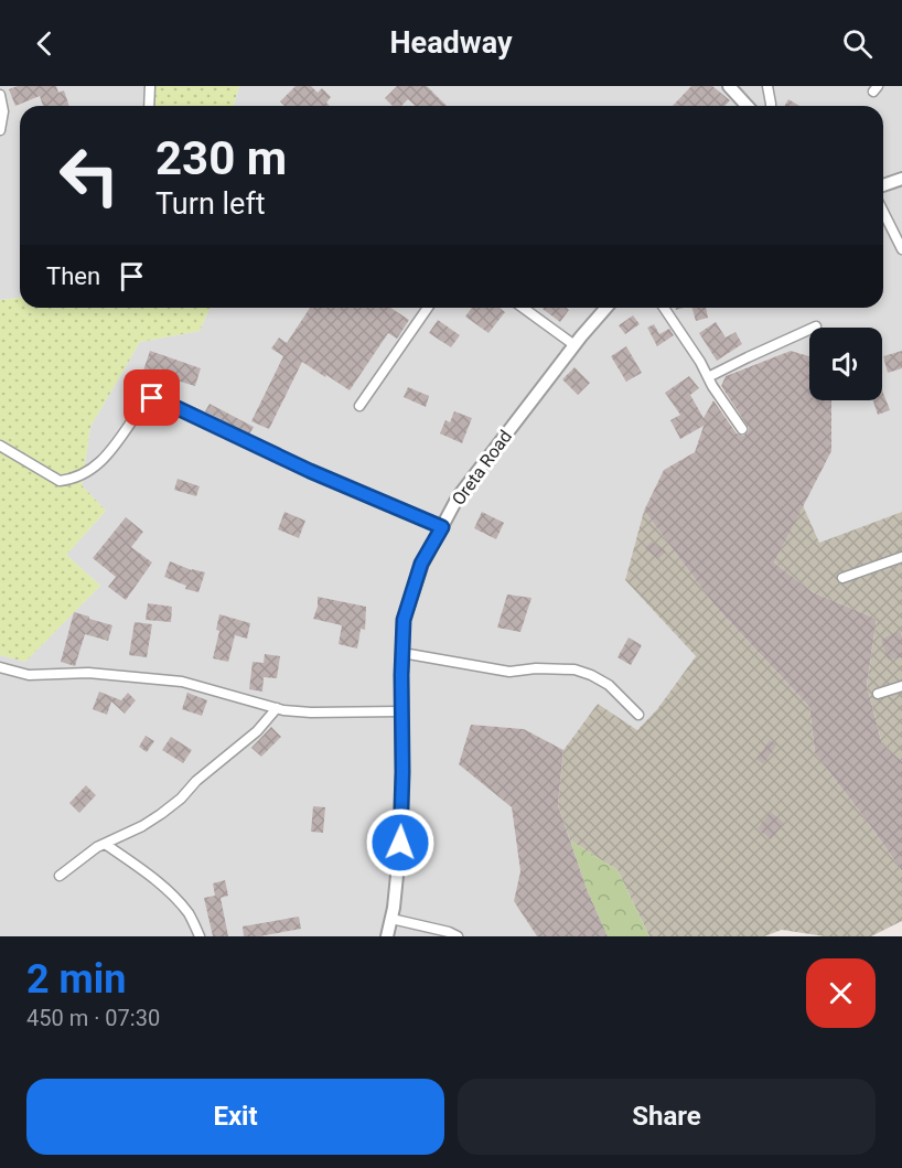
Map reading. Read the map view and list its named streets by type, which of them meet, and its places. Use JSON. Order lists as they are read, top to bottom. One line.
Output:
{"streets":{"street":["Oreta Road"]},"page":{"header":"Headway","turn":["230 m","Turn left"],"then":"Then","heading":["2 min","450 m · 07:30"],"buttons":["Exit","Share"]}}
